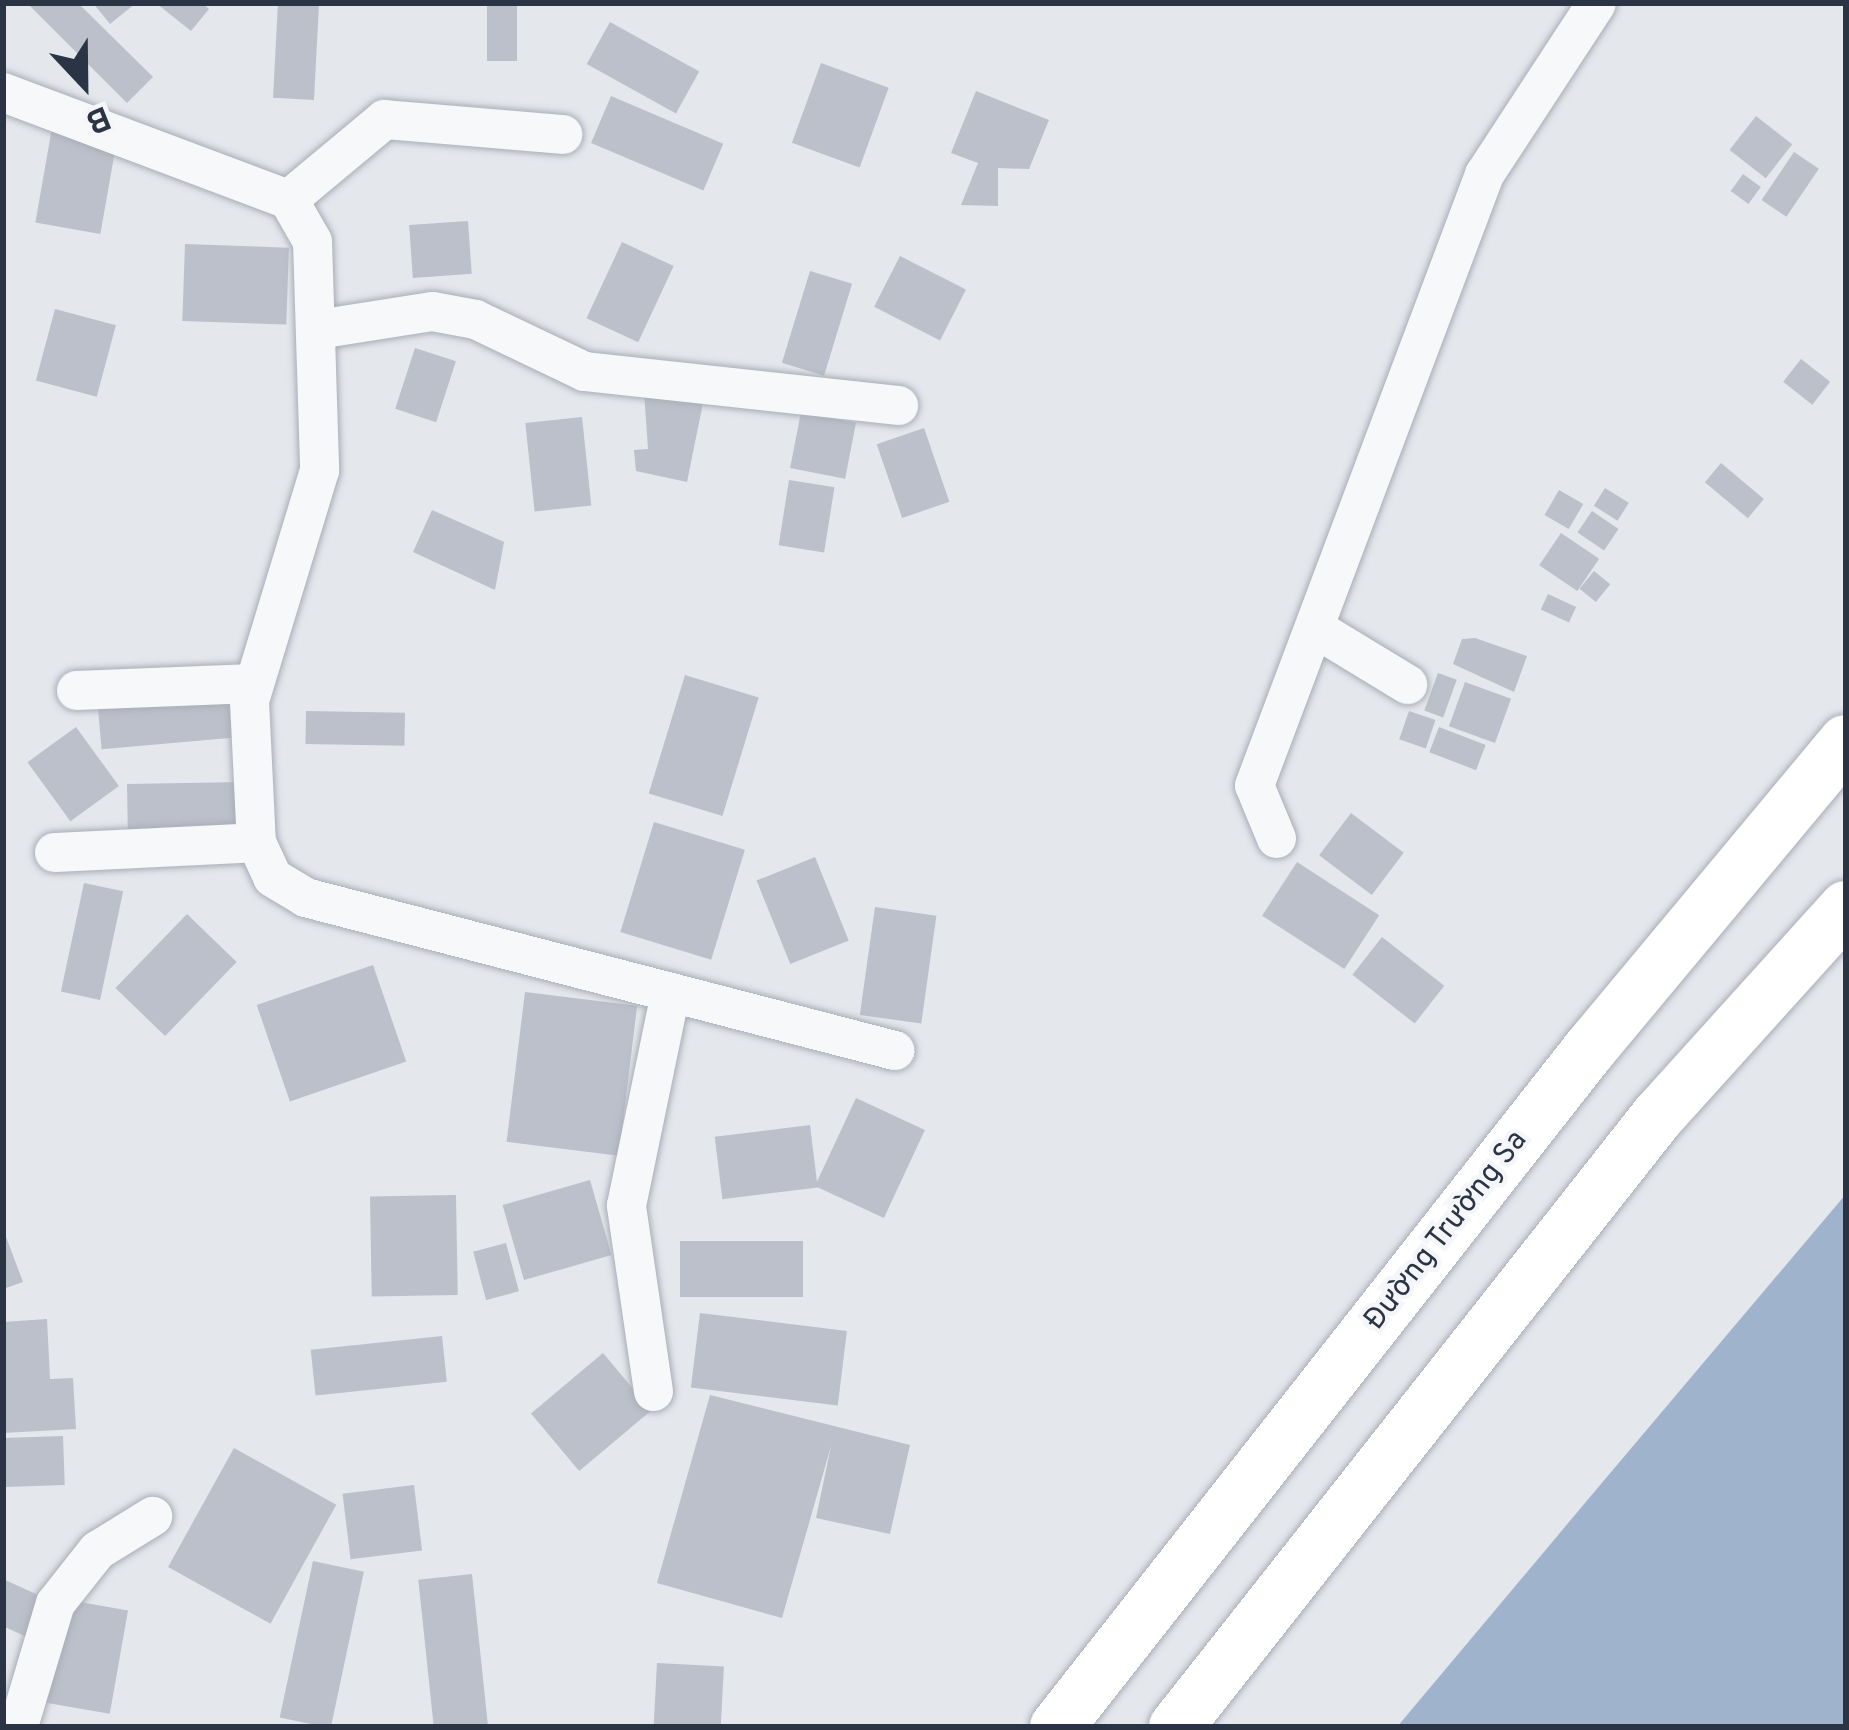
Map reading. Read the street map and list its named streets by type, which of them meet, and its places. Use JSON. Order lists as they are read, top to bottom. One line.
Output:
{"streets":{"main road":["Đường Trường Sa"]},"north":"bottom"}
